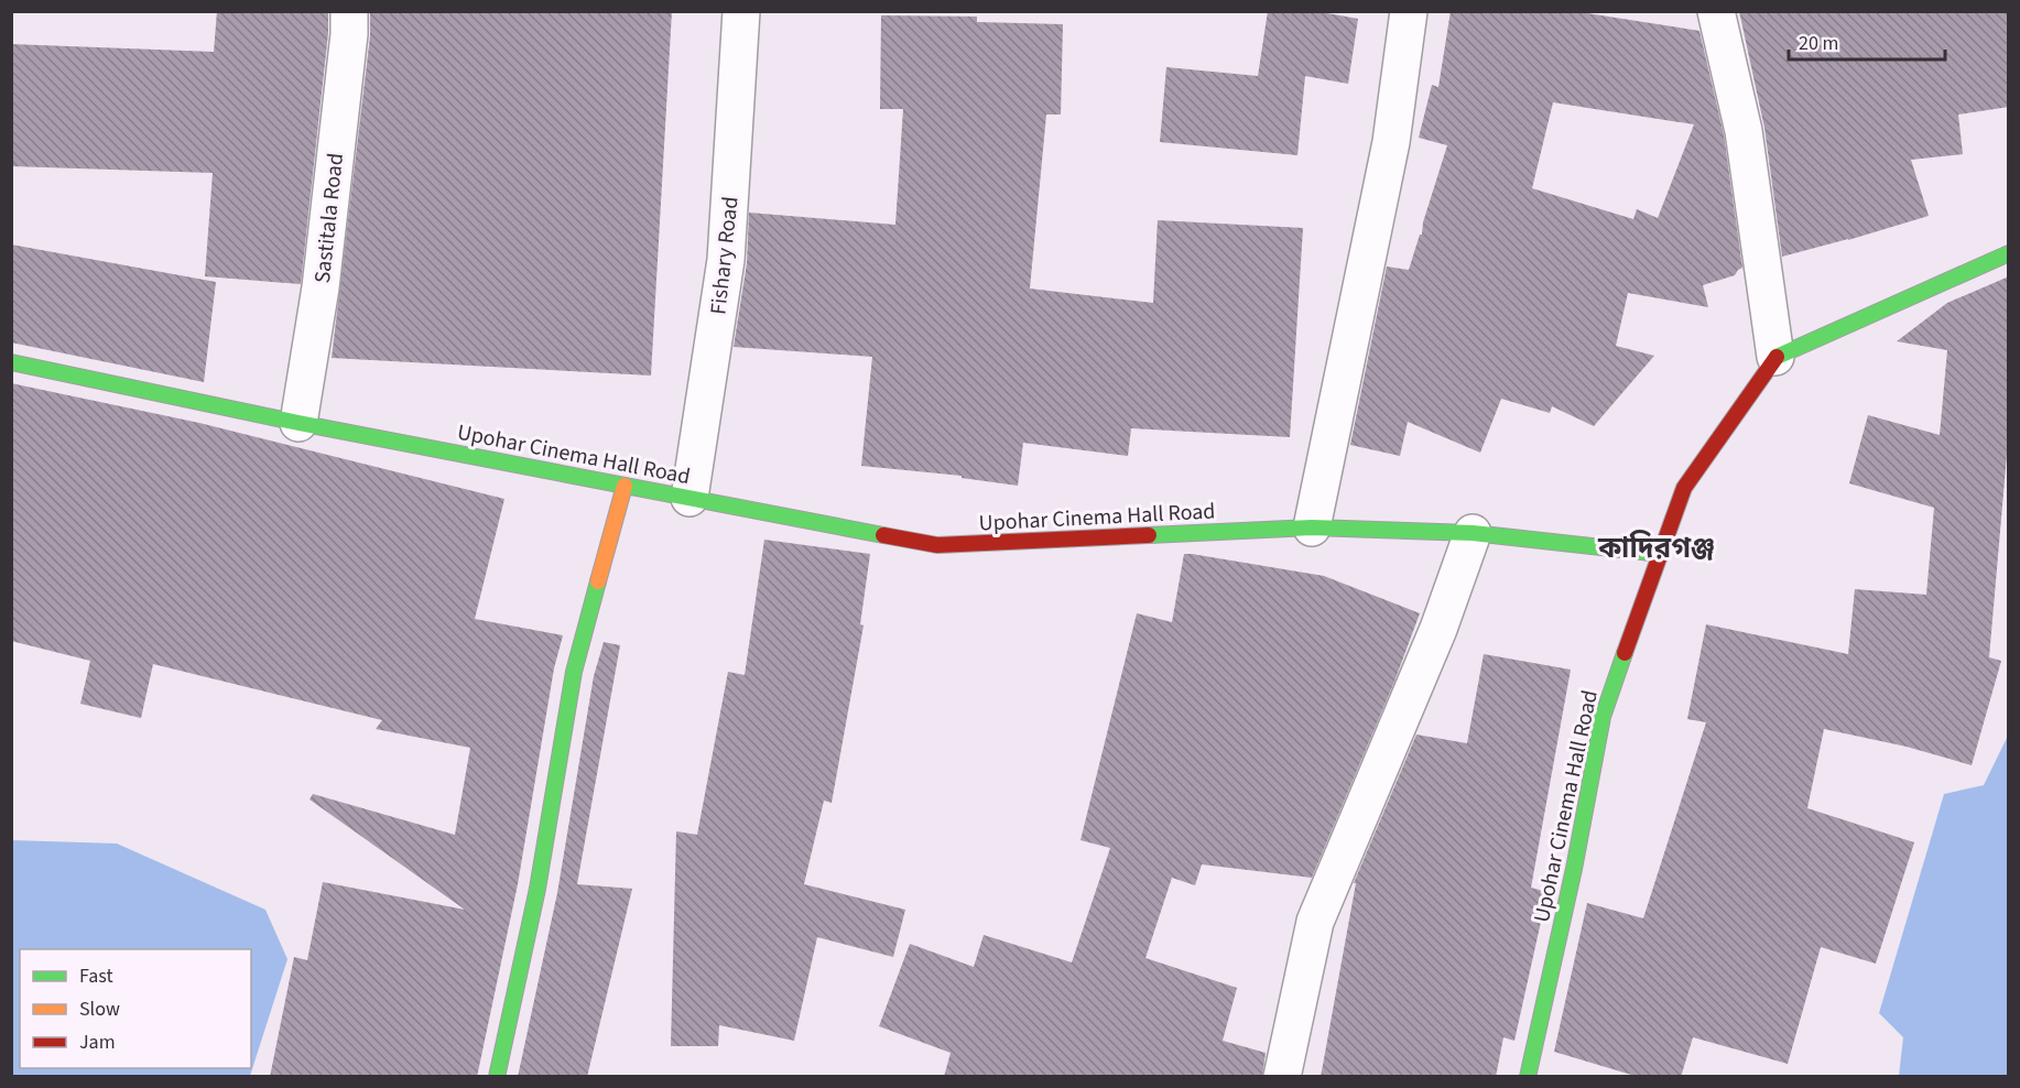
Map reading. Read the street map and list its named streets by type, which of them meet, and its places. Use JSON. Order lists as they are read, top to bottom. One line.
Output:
{"streets":{"street":["Sastitala Road","Fishary Road","Upohar Cinema Hall Road"]},"crossings":[["Sastitala Road","Upohar Cinema Hall Road"],["Fishary Road","Upohar Cinema Hall Road"]],"districts":["কাদিরগঞ্জ"],"legend":["Fast","Slow","Jam"],"scale_bar":"20 m"}
